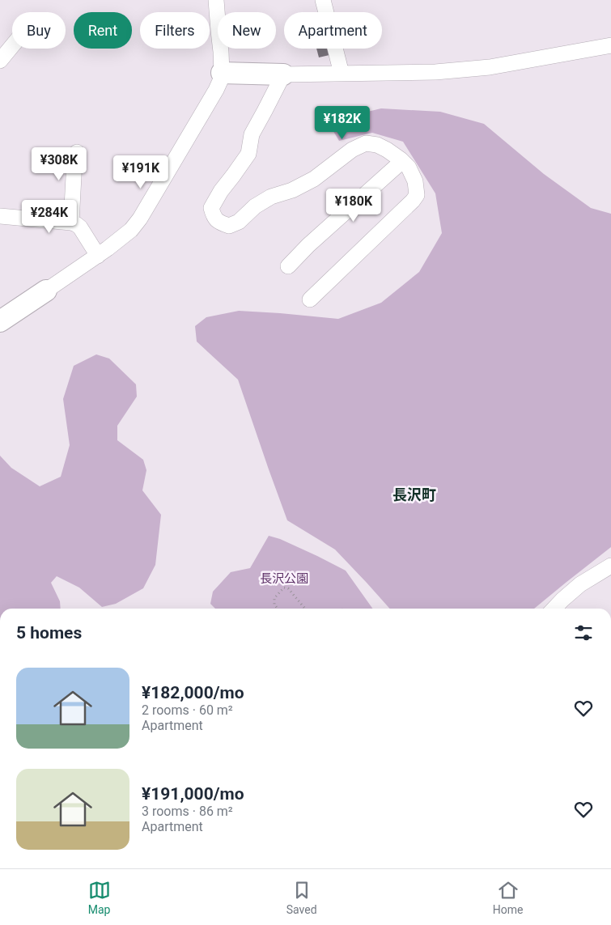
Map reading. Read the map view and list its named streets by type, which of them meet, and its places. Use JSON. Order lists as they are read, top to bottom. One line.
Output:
{"districts":["長沢町"],"parks":["長沢公園"],"page":{"chip":["Buy","Rent","Filters","New","Apartment"],"price":["¥182K","¥308K","¥191K","¥180K","¥284K"],"heading":"5 homes","list":[{"name":"¥182,000/mo","note":"2 rooms · 60 m² · Apartment"},{"name":"¥191,000/mo","note":"3 rooms · 86 m² · Apartment"}],"tabs":["Map","Saved","Home"]}}
